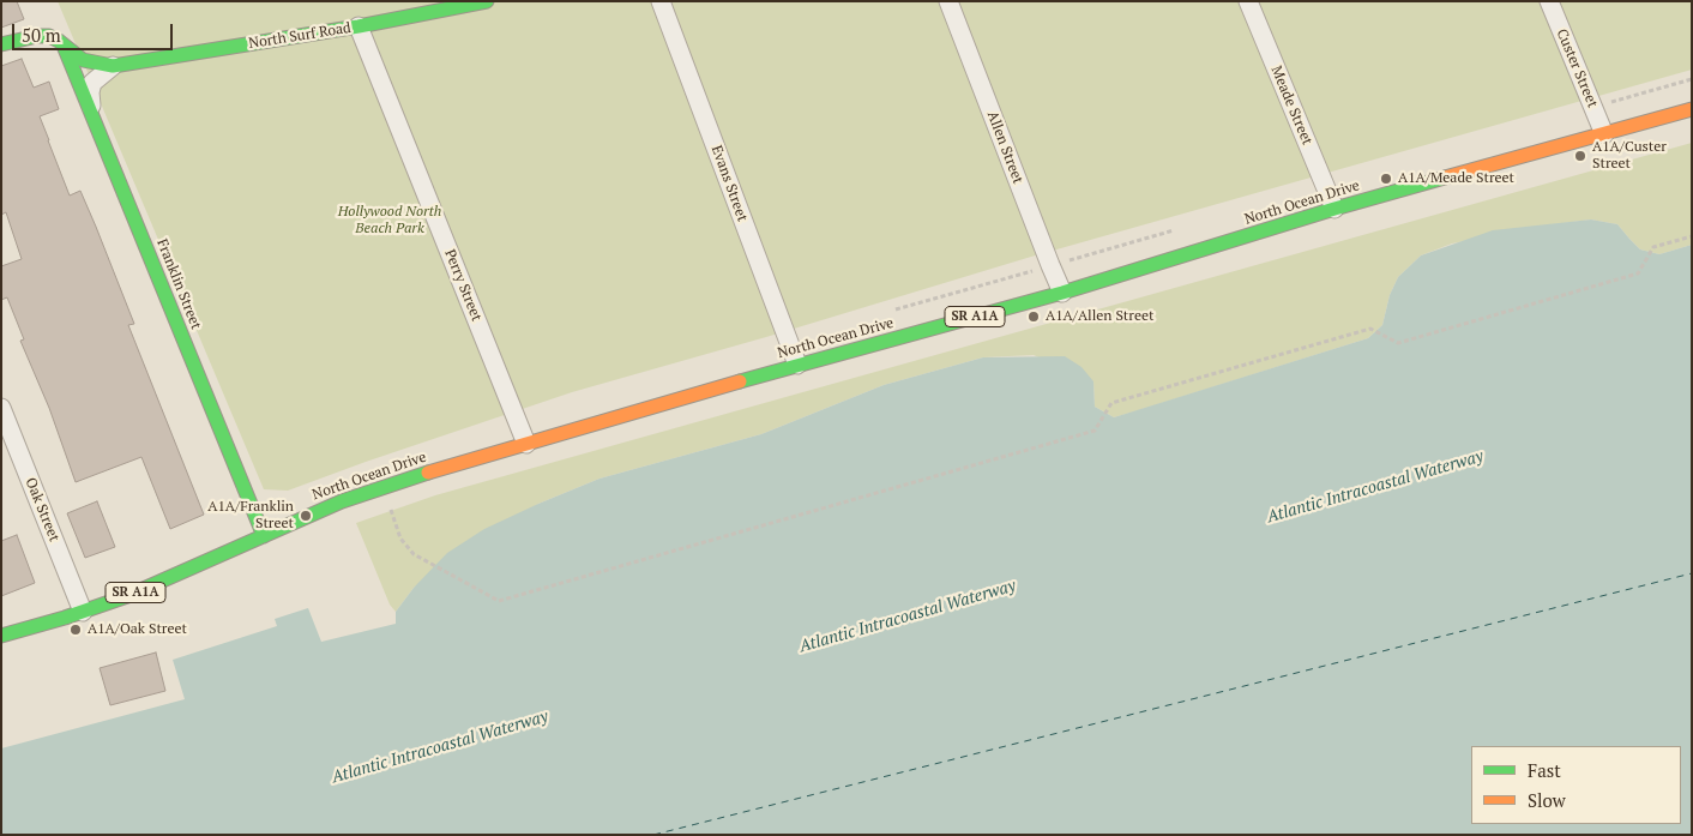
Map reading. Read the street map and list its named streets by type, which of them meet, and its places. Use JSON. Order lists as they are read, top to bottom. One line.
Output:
{"streets":{"main road":["North Surf Road","North Ocean Drive","Franklin Street","SR A1A"],"street":["Custer Street","Meade Street","Allen Street","Evans Street","Perry Street","Oak Street"]},"crossings":[["North Surf Road","Franklin Street"],["North Surf Road","Perry Street"],["Custer Street","North Ocean Drive"],["Meade Street","North Ocean Drive"],["Allen Street","North Ocean Drive"],["Evans Street","North Ocean Drive"],["North Ocean Drive","Franklin Street"],["North Ocean Drive","Perry Street"],["North Ocean Drive","Oak Street"]],"water":["Atlantic Intracoastal Waterway"],"parks":["Hollywood North Beach Park"],"places":["A1A/Custer Street","A1A/Meade Street","A1A/Allen Street","A1A/Franklin Street","A1A/Oak Street"],"legend":["Fast","Slow"],"scale_bar":"50 m"}
